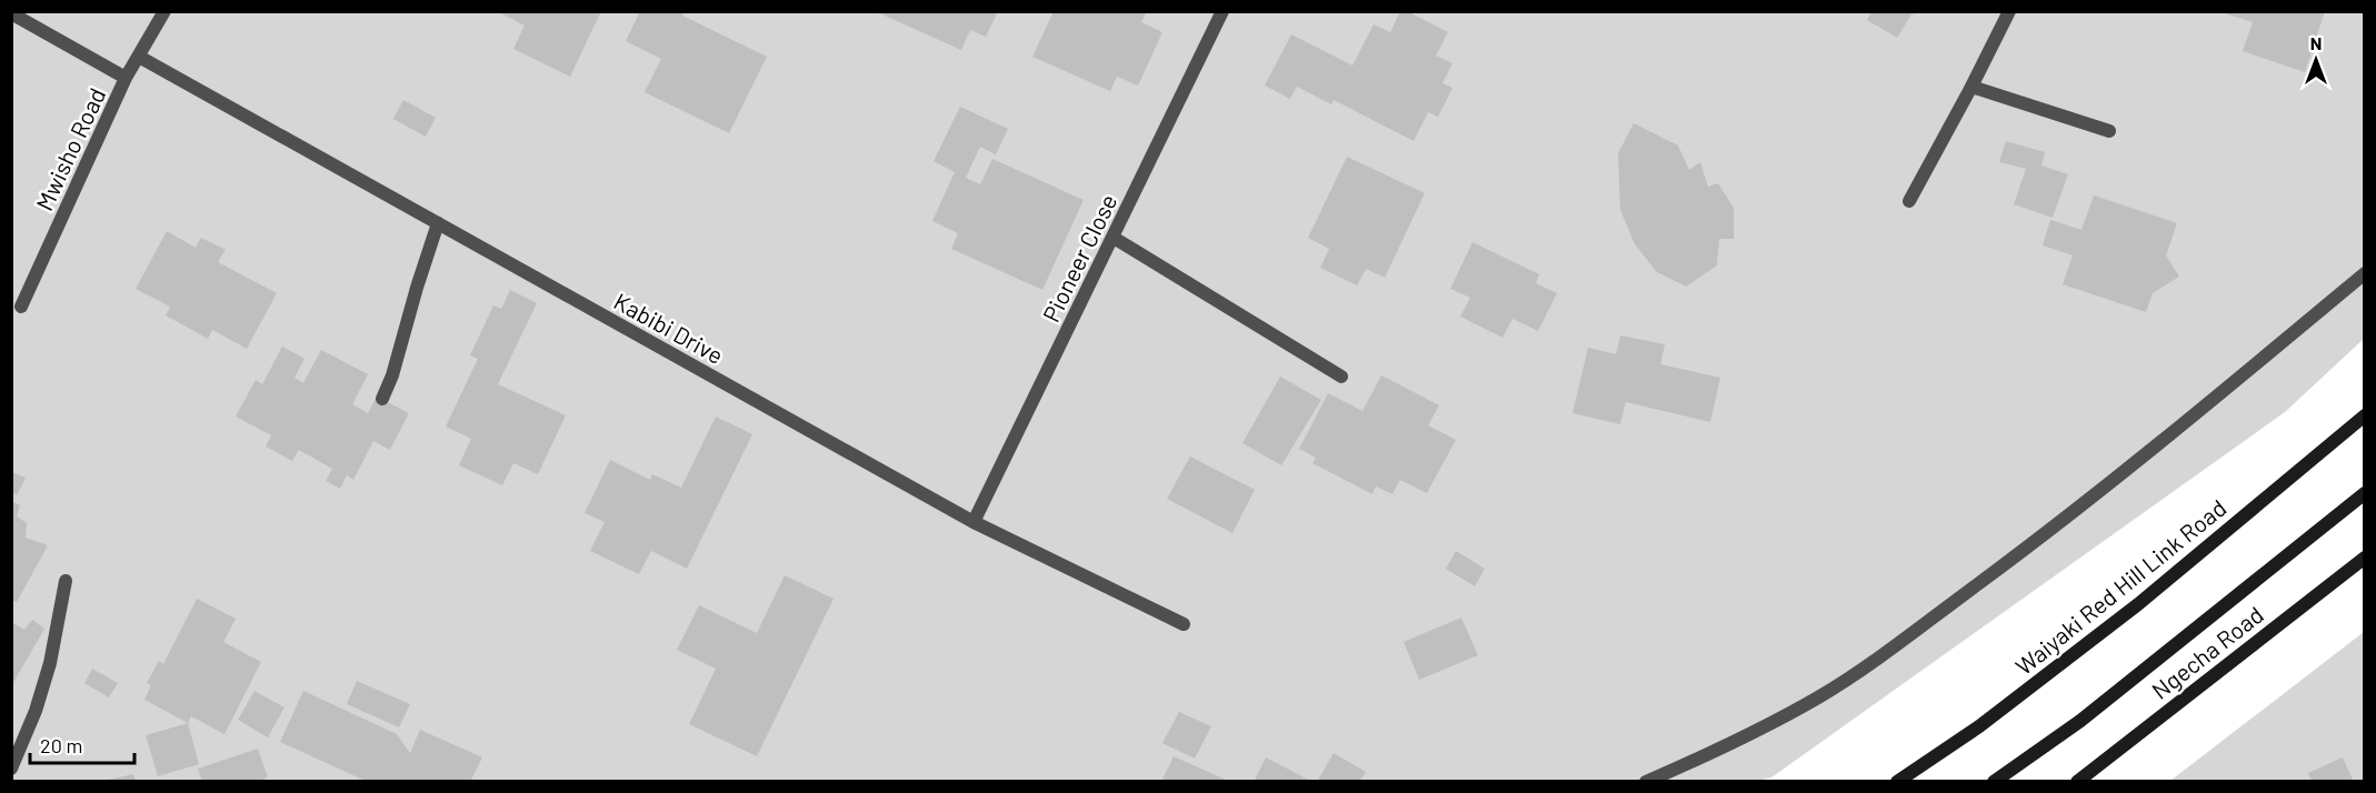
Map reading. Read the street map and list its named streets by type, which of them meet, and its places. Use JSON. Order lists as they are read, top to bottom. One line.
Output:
{"streets":{"main road":["Waiyaki Red Hill Link Road","Ngecha Road"],"street":["Mwisho Road","Pioneer Close","Kabibi Drive"]},"crossings":[["Mwisho Road","Kabibi Drive"],["Pioneer Close","Kabibi Drive"]],"scale_bar":"20 m","north":"top"}
